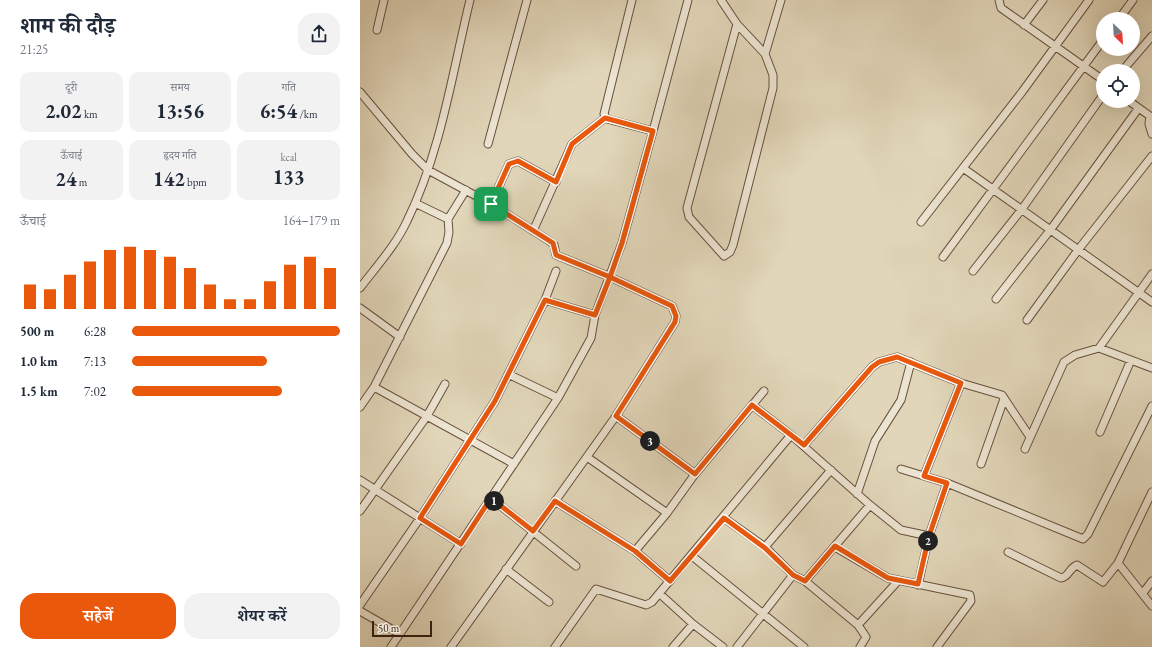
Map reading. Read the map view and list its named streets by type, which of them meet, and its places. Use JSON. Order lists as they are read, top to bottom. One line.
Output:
{"scale_bar":"50 m","north":"bottom right","page":{"heading":["शाम की दौड़","21:25"],"stats":[["दूरी","2.02 km"],["समय","13:56"],["गति","6:54 /km"],["ऊँचाई","24 m"],["हृदय गति","142 bpm"],["kcal","133"]],"chart":["ऊँचाई","164–179 m"],"list":[{"name":"500 m","note":"6:28"},{"name":"1.0 km","note":"7:13"},{"name":"1.5 km","note":"7:02"}],"pins":["3","1","2"],"buttons":["सहेजें","शेयर करें"],"scale":"50 m"}}
